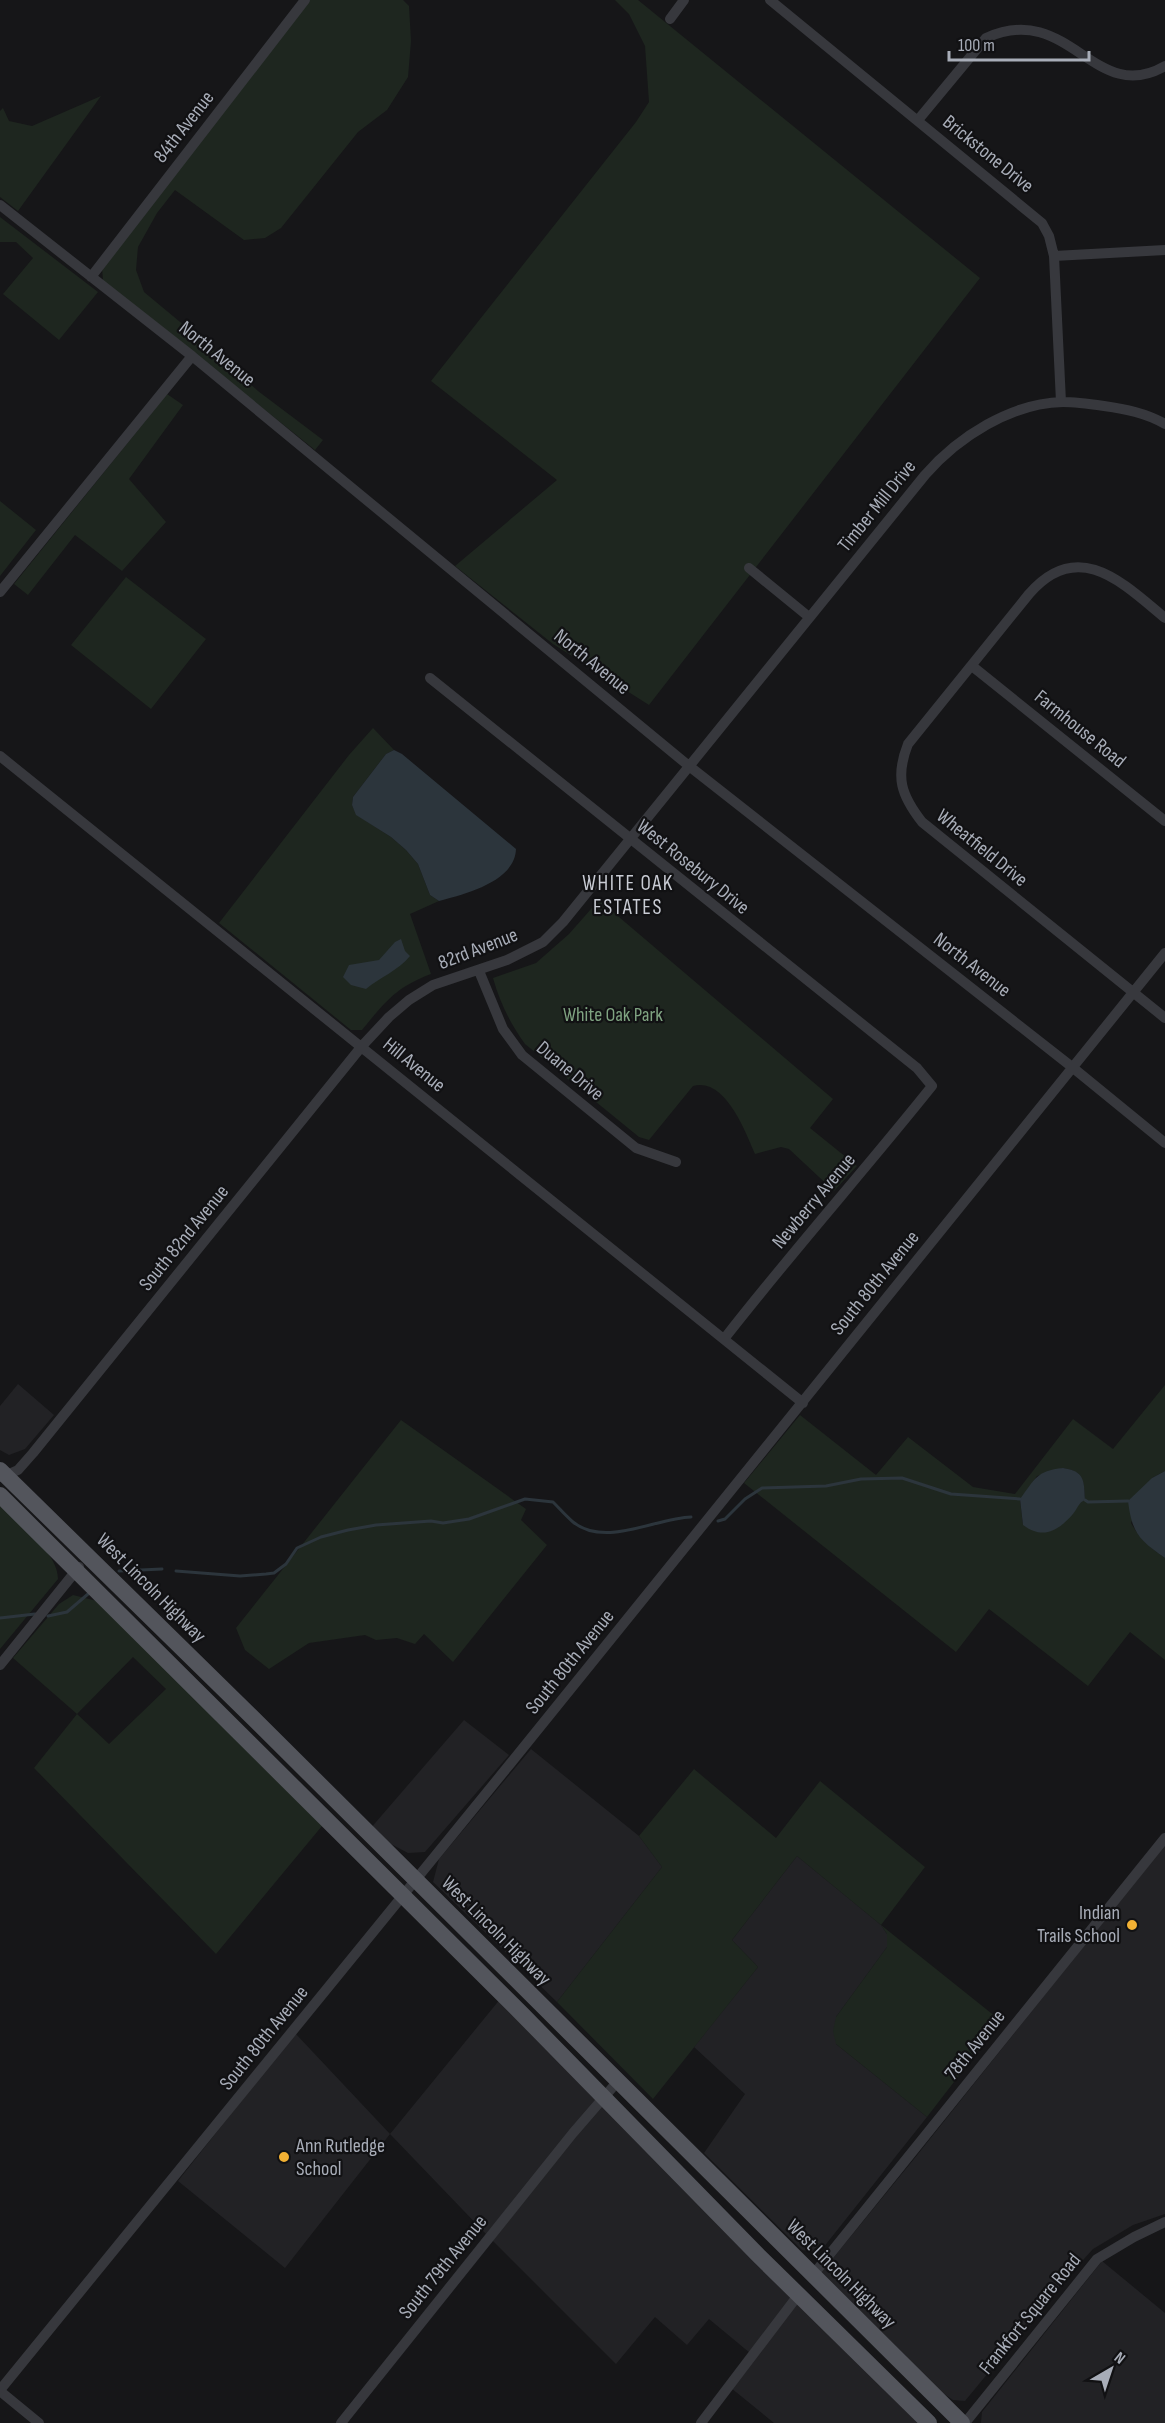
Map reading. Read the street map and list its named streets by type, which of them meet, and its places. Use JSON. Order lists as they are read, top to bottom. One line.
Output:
{"streets":{"main road":["West Lincoln Highway"],"street":["84th Avenue","Brickstone Drive","North Avenue","Timber Mill Drive","Farmhouse Road","Wheatfield Drive","West Rosebury Drive","82rd Avenue","Hill Avenue","Duane Drive","Newberry Avenue","South 82nd Avenue","South 80th Avenue","78th Avenue","South 79th Avenue","Frankfort Square Road"]},"crossings":[["84th Avenue","North Avenue"],["Brickstone Drive","Timber Mill Drive"],["North Avenue","Timber Mill Drive"],["North Avenue","82rd Avenue"],["North Avenue","South 80th Avenue"],["Timber Mill Drive","82rd Avenue"],["Farmhouse Road","Wheatfield Drive"],["Wheatfield Drive","South 80th Avenue"],["West Rosebury Drive","82rd Avenue"],["West Rosebury Drive","Newberry Avenue"],["82rd Avenue","Hill Avenue"],["82rd Avenue","Duane Drive"],["82rd Avenue","South 82nd Avenue"],["Hill Avenue","Newberry Avenue"],["Hill Avenue","South 82nd Avenue"],["Hill Avenue","South 80th Avenue"],["South 82nd Avenue","West Lincoln Highway"],["South 80th Avenue","West Lincoln Highway"],["West Lincoln Highway","78th Avenue"],["West Lincoln Highway","South 79th Avenue"],["West Lincoln Highway","Frankfort Square Road"]],"districts":["WHITE OAK ESTATES"],"parks":["White Oak Park"],"places":["Indian Trails School","Ann Rutledge School"],"scale_bar":"100 m","north":"top right"}
